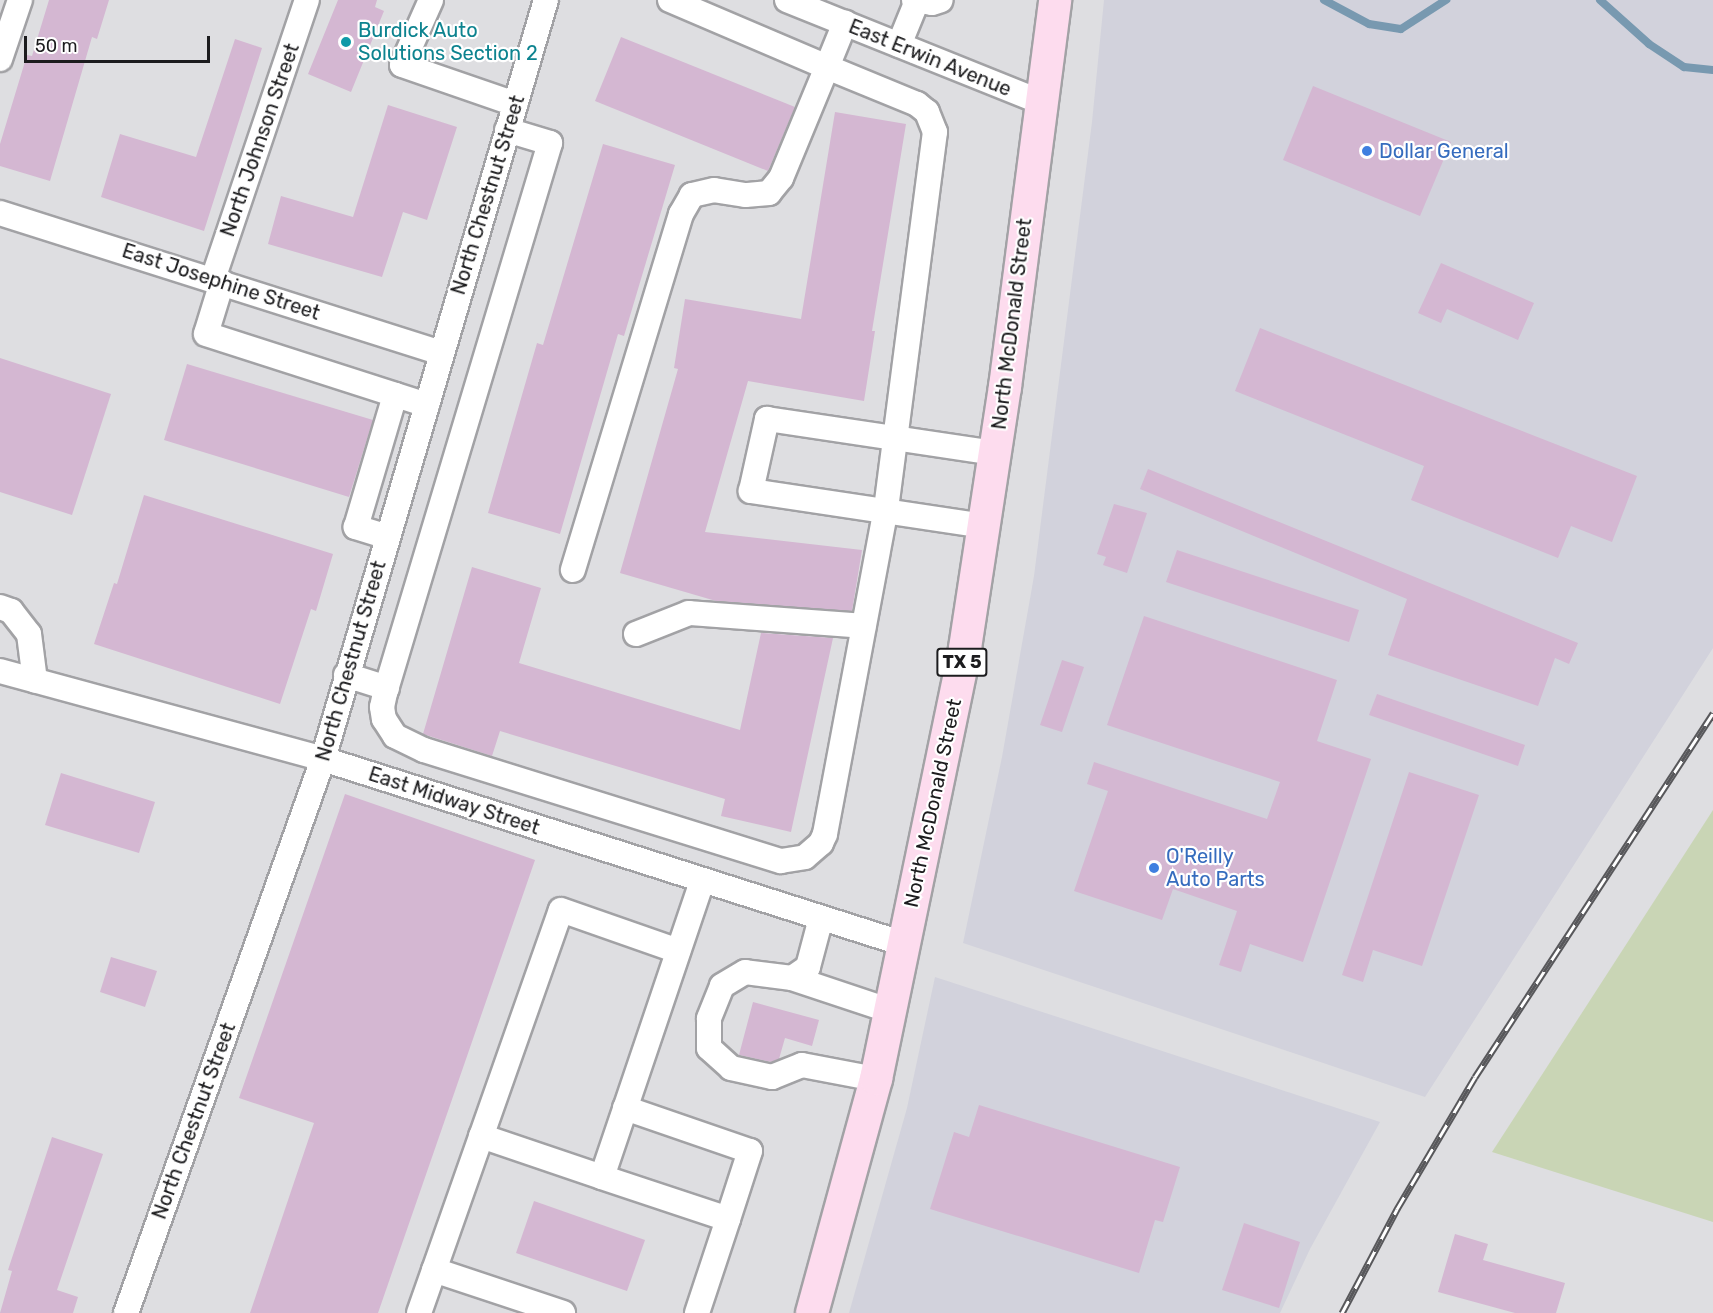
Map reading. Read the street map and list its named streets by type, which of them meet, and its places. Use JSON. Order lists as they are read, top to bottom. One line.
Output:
{"streets":{"main road":["North McDonald Street","TX 5"],"street":["East Erwin Avenue","North Johnson Street","North Chestnut Street","East Josephine Street","East Midway Street"]},"crossings":[["East Erwin Avenue","North McDonald Street"],["North Johnson Street","East Josephine Street"],["North Chestnut Street","East Josephine Street"],["North Chestnut Street","East Midway Street"],["North McDonald Street","East Midway Street"]],"places":["Burdick Auto Solutions Section 2","Dollar General","O'Reilly Auto Parts"],"scale_bar":"50 m"}
